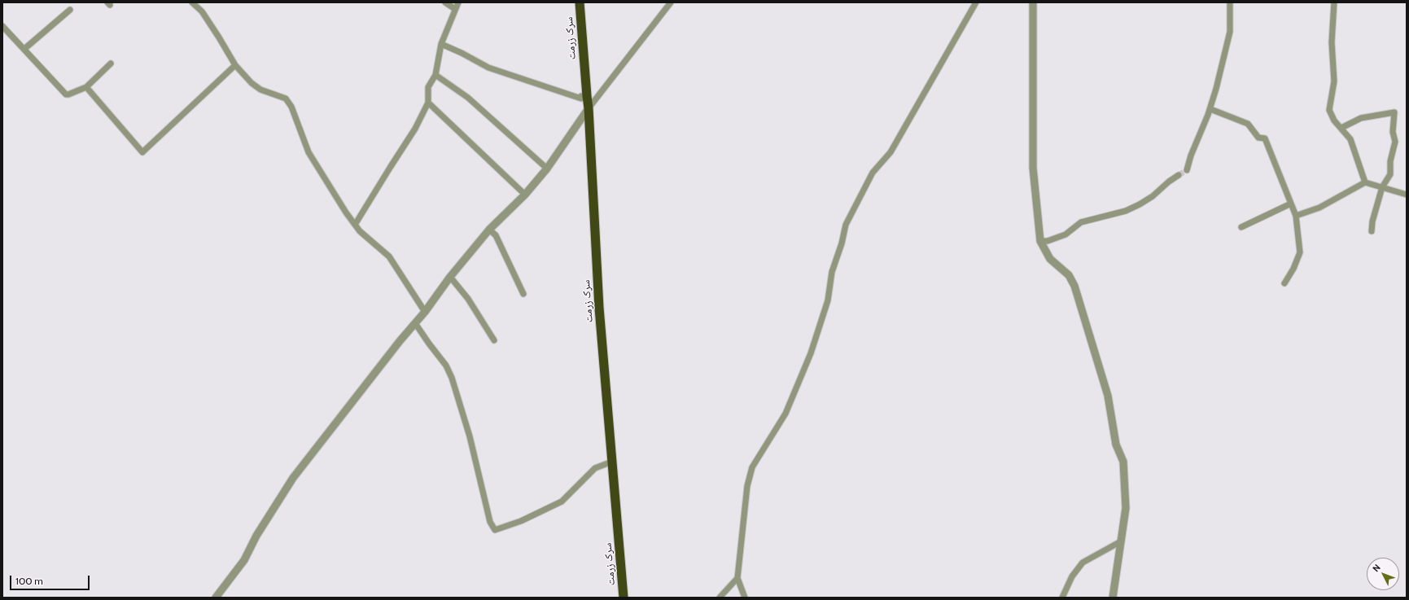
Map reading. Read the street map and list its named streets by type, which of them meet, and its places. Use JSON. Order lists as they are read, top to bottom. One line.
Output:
{"streets":{"highway":["سرک زرمت"]},"scale_bar":"100 m","north":"top left"}
